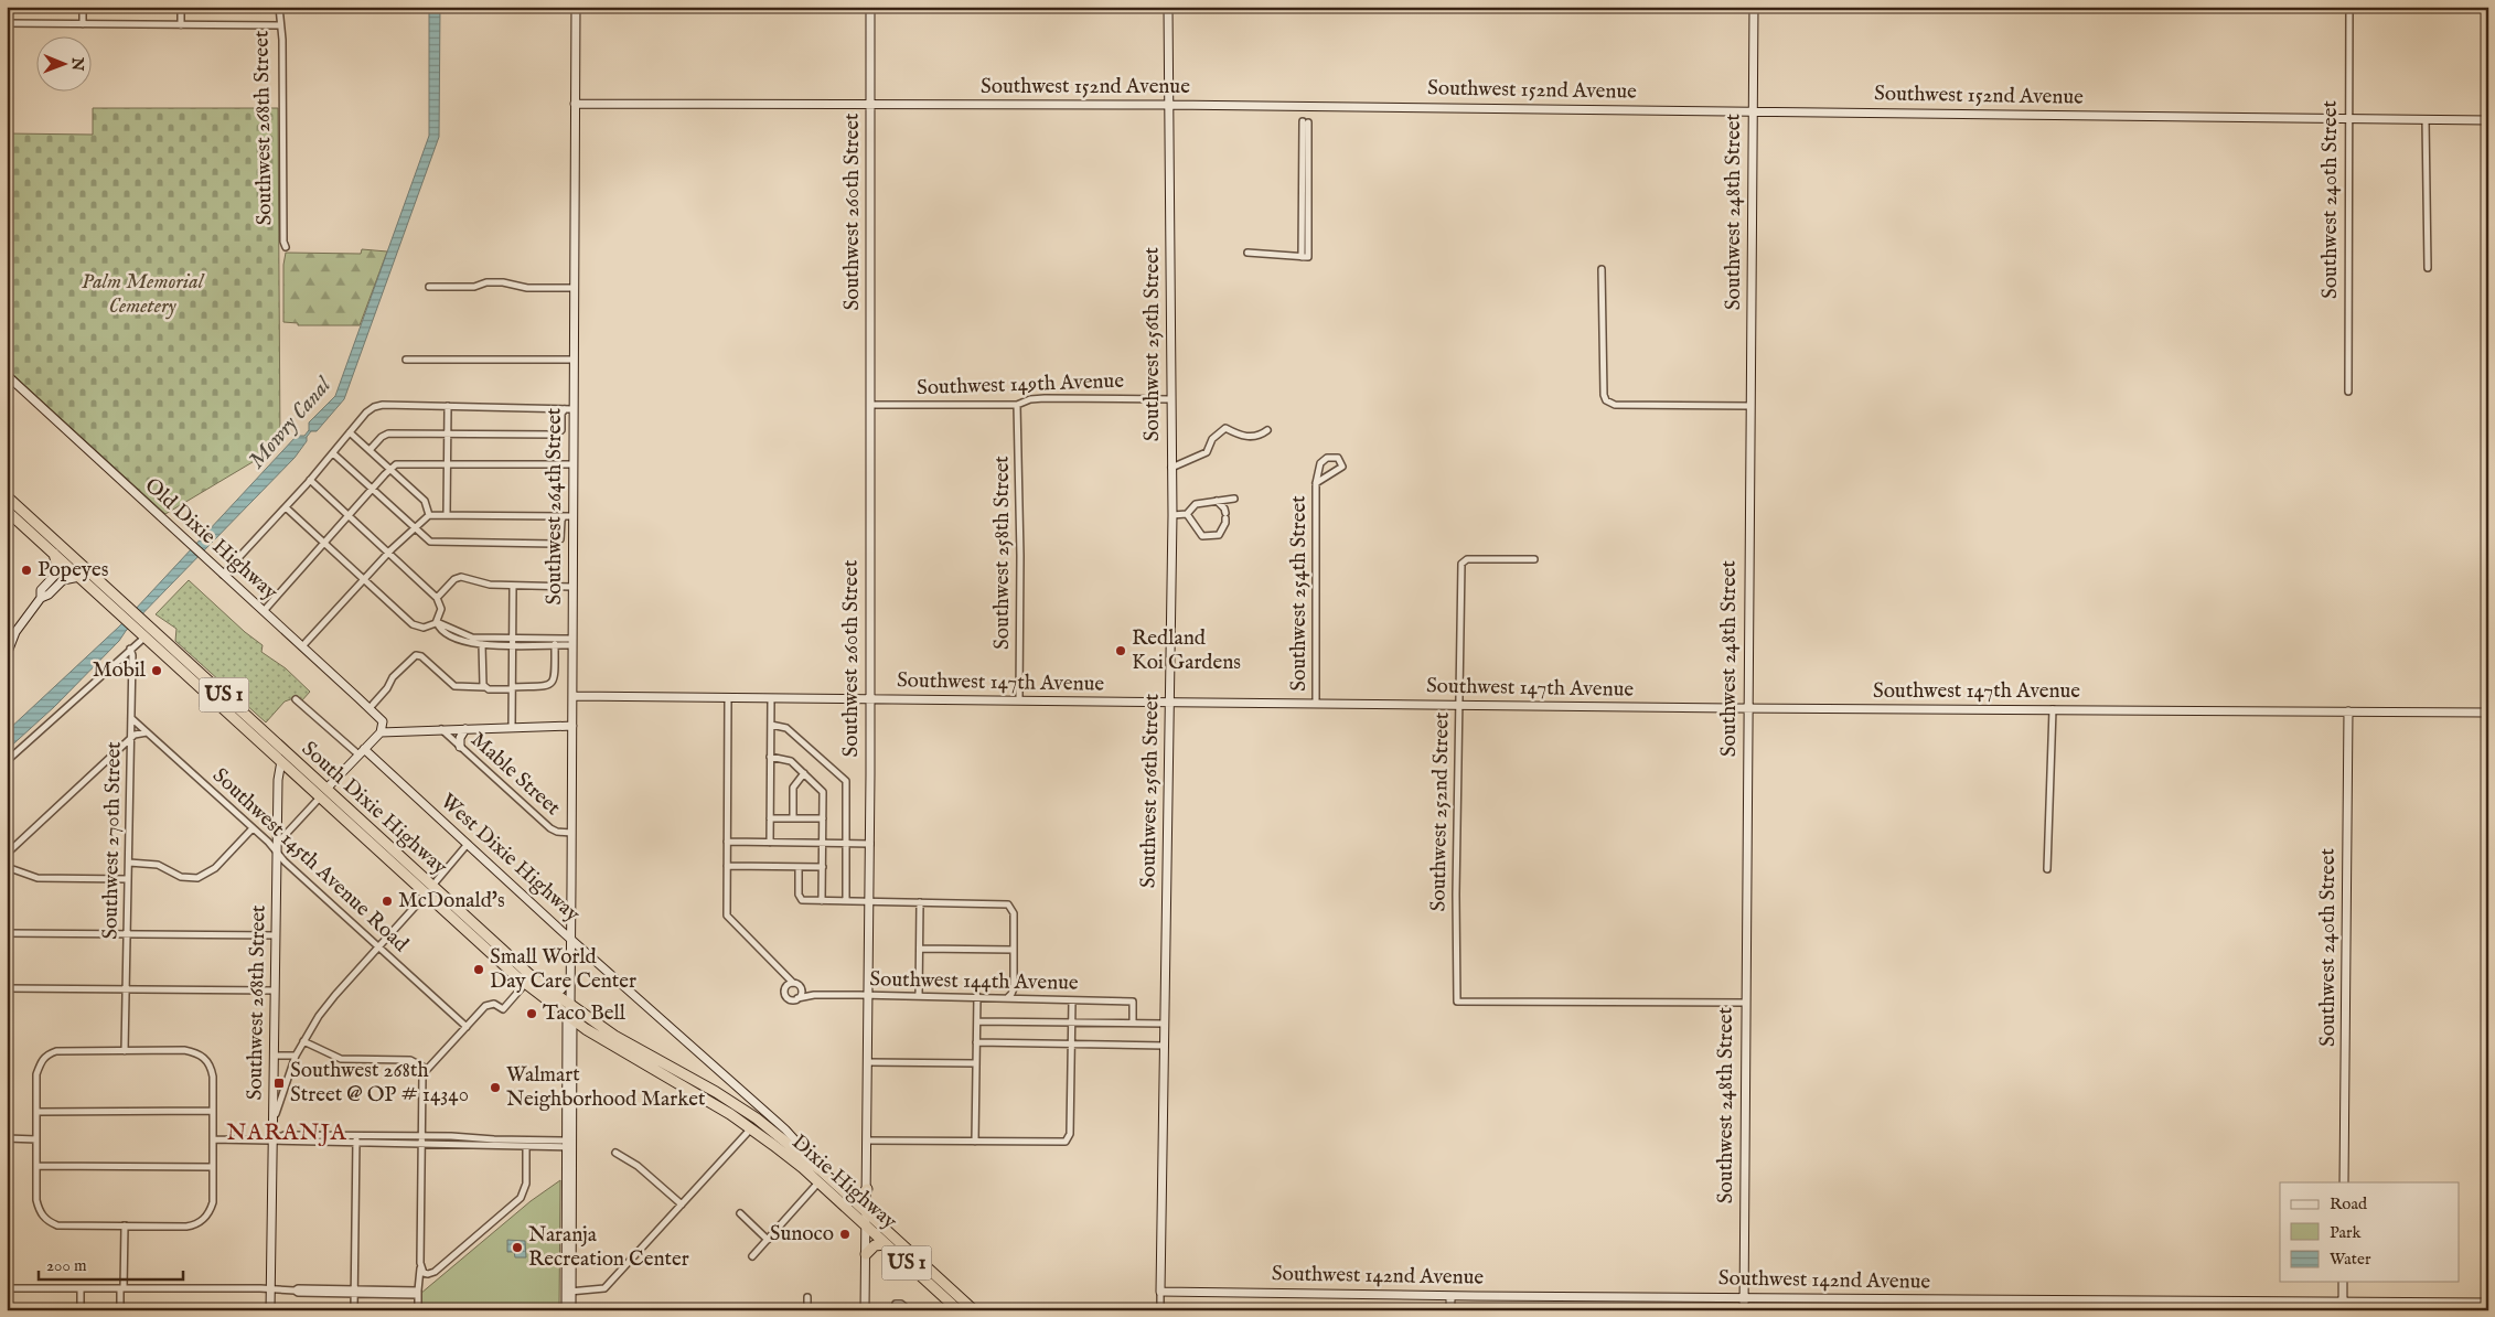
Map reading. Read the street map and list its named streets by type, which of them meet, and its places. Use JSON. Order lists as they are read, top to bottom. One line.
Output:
{"streets":{"highway":["US 1","South Dixie Highway","Dixie Highway"],"street":["Southwest 152nd Avenue","Southwest 268th Street","Southwest 240th Street","Southwest 260th Street","Southwest 248th Street","Southwest 256th Street","Southwest 149th Avenue","Southwest 264th Street","Old Dixie Highway","Southwest 258th Street","Southwest 254th Street","Southwest 147th Avenue","Mable Street","Southwest 252nd Street","Southwest 270th Street","West Dixie Highway","Southwest 145th Avenue Road","Southwest 144th Avenue","Southwest 142nd Avenue"]},"crossings":[["Southwest 152nd Avenue","Southwest 240th Street"],["Southwest 152nd Avenue","Southwest 260th Street"],["Southwest 152nd Avenue","Southwest 248th Street"],["Southwest 152nd Avenue","Southwest 256th Street"],["Southwest 152nd Avenue","Southwest 264th Street"],["Southwest 268th Street","South Dixie Highway"],["Southwest 268th Street","Southwest 145th Avenue Road"],["Southwest 240th Street","Southwest 147th Avenue"],["Southwest 260th Street","Southwest 149th Avenue"],["Southwest 260th Street","Southwest 147th Avenue"],["Southwest 260th Street","Southwest 144th Avenue"],["Southwest 260th Street","Dixie Highway"],["Southwest 248th Street","Southwest 147th Avenue"],["Southwest 248th Street","Southwest 252nd Street"],["Southwest 248th Street","Southwest 142nd Avenue"],["Southwest 256th Street","Southwest 149th Avenue"],["Southwest 256th Street","Southwest 147th Avenue"],["Southwest 256th Street","Southwest 142nd Avenue"],["Southwest 149th Avenue","Southwest 258th Street"],["Southwest 264th Street","Southwest 147th Avenue"],["Southwest 264th Street","Mable Street"],["Southwest 264th Street","South Dixie Highway"],["Southwest 264th Street","West Dixie Highway"],["Southwest 258th Street","Southwest 147th Avenue"],["Southwest 254th Street","Southwest 147th Avenue"],["Southwest 147th Avenue","Southwest 252nd Street"],["US 1","South Dixie Highway"],["South Dixie Highway","West Dixie Highway"],["South Dixie Highway","Dixie Highway"],["Southwest 270th Street","Southwest 145th Avenue Road"],["West Dixie Highway","Dixie Highway"]],"districts":["NARANJA"],"water":["Mowry Canal"],"parks":["Palm Memorial Cemetery"],"places":{"other":["Popeyes","Redland Koi Gardens","Mobil","McDonald's","Small World Day Care Center","Taco Bell","Walmart Neighborhood Market","Sunoco","Naranja Recreation Center"],"transit":["Southwest 268th Street @ OP # 14340"]},"legend":["Road","Park","Water"],"scale_bar":"200 m","north":"right"}
